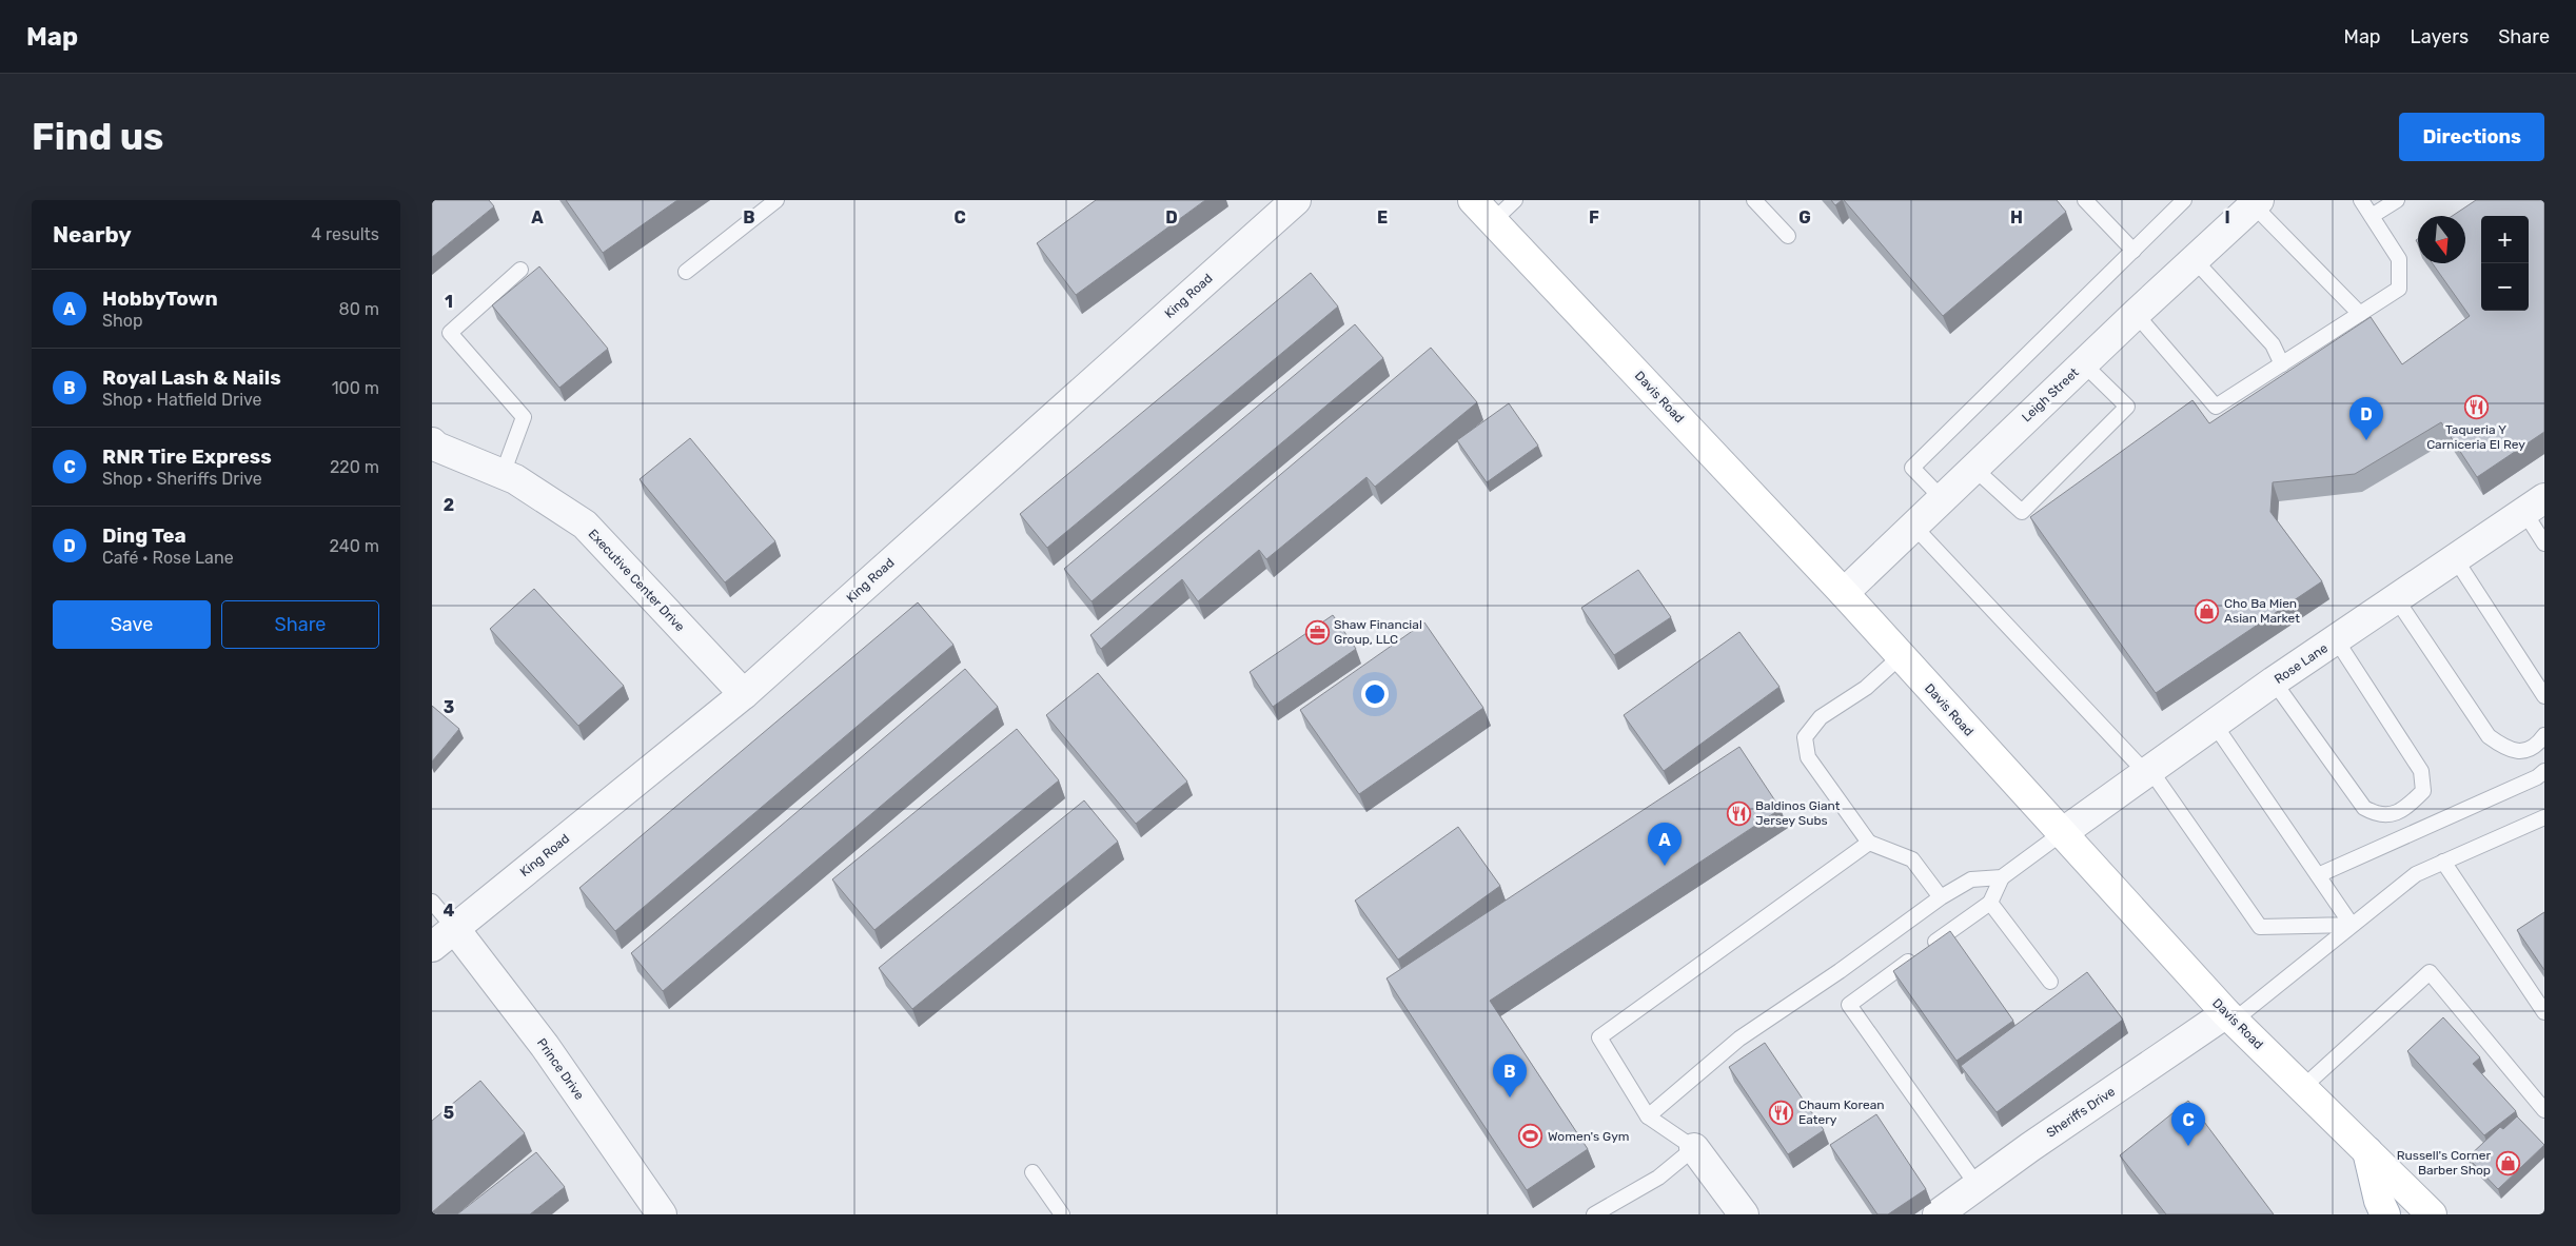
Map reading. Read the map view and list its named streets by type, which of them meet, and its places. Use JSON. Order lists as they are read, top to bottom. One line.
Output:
{"streets":{"main road":["Davis Road"],"street":["King Road","Leigh Street","Executive Center Drive","Rose Lane","Prince Drive","Sheriffs Drive"]},"crossings":[["King Road","Executive Center Drive"],["King Road","Prince Drive"],["Leigh Street","Davis Road"],["Davis Road","Rose Lane"],["Davis Road","Sheriffs Drive"]],"places":{"restaurant":["Taqueria Y Carniceria El Rey","Baldinos Giant Jersey Subs","Chaum Korean Eatery"],"shop":["Cho Ba Mien Asian Market","Russell's Corner Barber Shop"],"office":["Shaw Financial Group, LLC"],"sports":["Women's Gym"]},"north":"bottom","page":{"header":"Map","nav":["Map","Layers","Share"],"buttons":["Directions",["Save","Share"]],"title":"Find us","heading":["Nearby","4 results"],"map_buttons":["+","−"],"list":[{"mark":"A","name":"HobbyTown","note":"Shop","value":"80 m"},{"mark":"B","name":"Royal Lash & Nails","note":"Shop · Hatfield Drive","value":"100 m"},{"mark":"C","name":"RNR Tire Express","note":"Shop · Sheriffs Drive","value":"220 m"},{"mark":"D","name":"Ding Tea","note":"Café · Rose Lane","value":"240 m"}],"pins":["D","A","B","C"]},"grid":{"columns":["A","B","C","D","E","F","G","H","I"],"rows":["1","2","3","4","5"]}}
